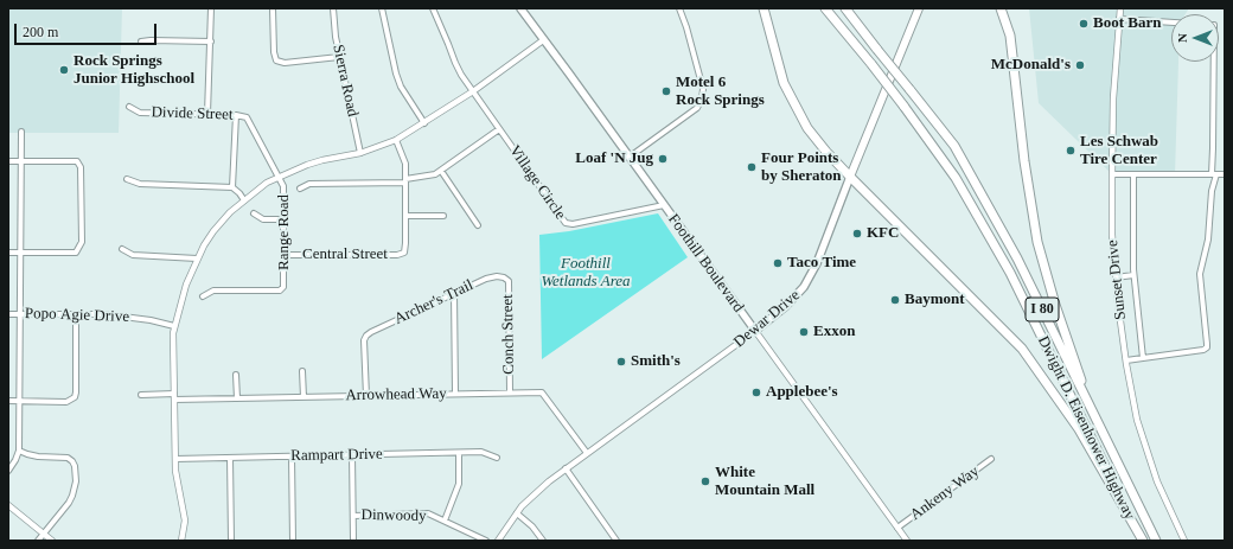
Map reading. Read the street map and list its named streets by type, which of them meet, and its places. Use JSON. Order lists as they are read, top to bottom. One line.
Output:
{"streets":{"highway":["I 80","Dwight D. Eisenhower Highway"],"main road":["Foothill Boulevard","Dewar Drive"],"street":["Sierra Road","Divide Street","Village Circle","Range Road","Central Street","Sunset Drive","Archer's Trail","Popo Agie Drive","Conch Street","Arrowhead Way","Rampart Drive","Ankeny Way","Dinwoody"]},"crossings":[["Divide Street","Range Road"],["Village Circle","Foothill Boulevard"],["Range Road","Central Street"],["Foothill Boulevard","Dewar Drive"],["Foothill Boulevard","Ankeny Way"],["Archer's Trail","Conch Street"],["Archer's Trail","Arrowhead Way"],["Dewar Drive","Arrowhead Way"],["Conch Street","Arrowhead Way"]],"parks":["Foothill Wetlands Area"],"places":["Boot Barn","McDonald's","Rock Springs Junior Highschool","Motel 6 Rock Springs","Les Schwab Tire Center","Loaf 'N Jug","Four Points by Sheraton","KFC","Taco Time","Baymont","Exxon","Smith's","Applebee's","White Mountain Mall"],"scale_bar":"200 m","north":"left"}
